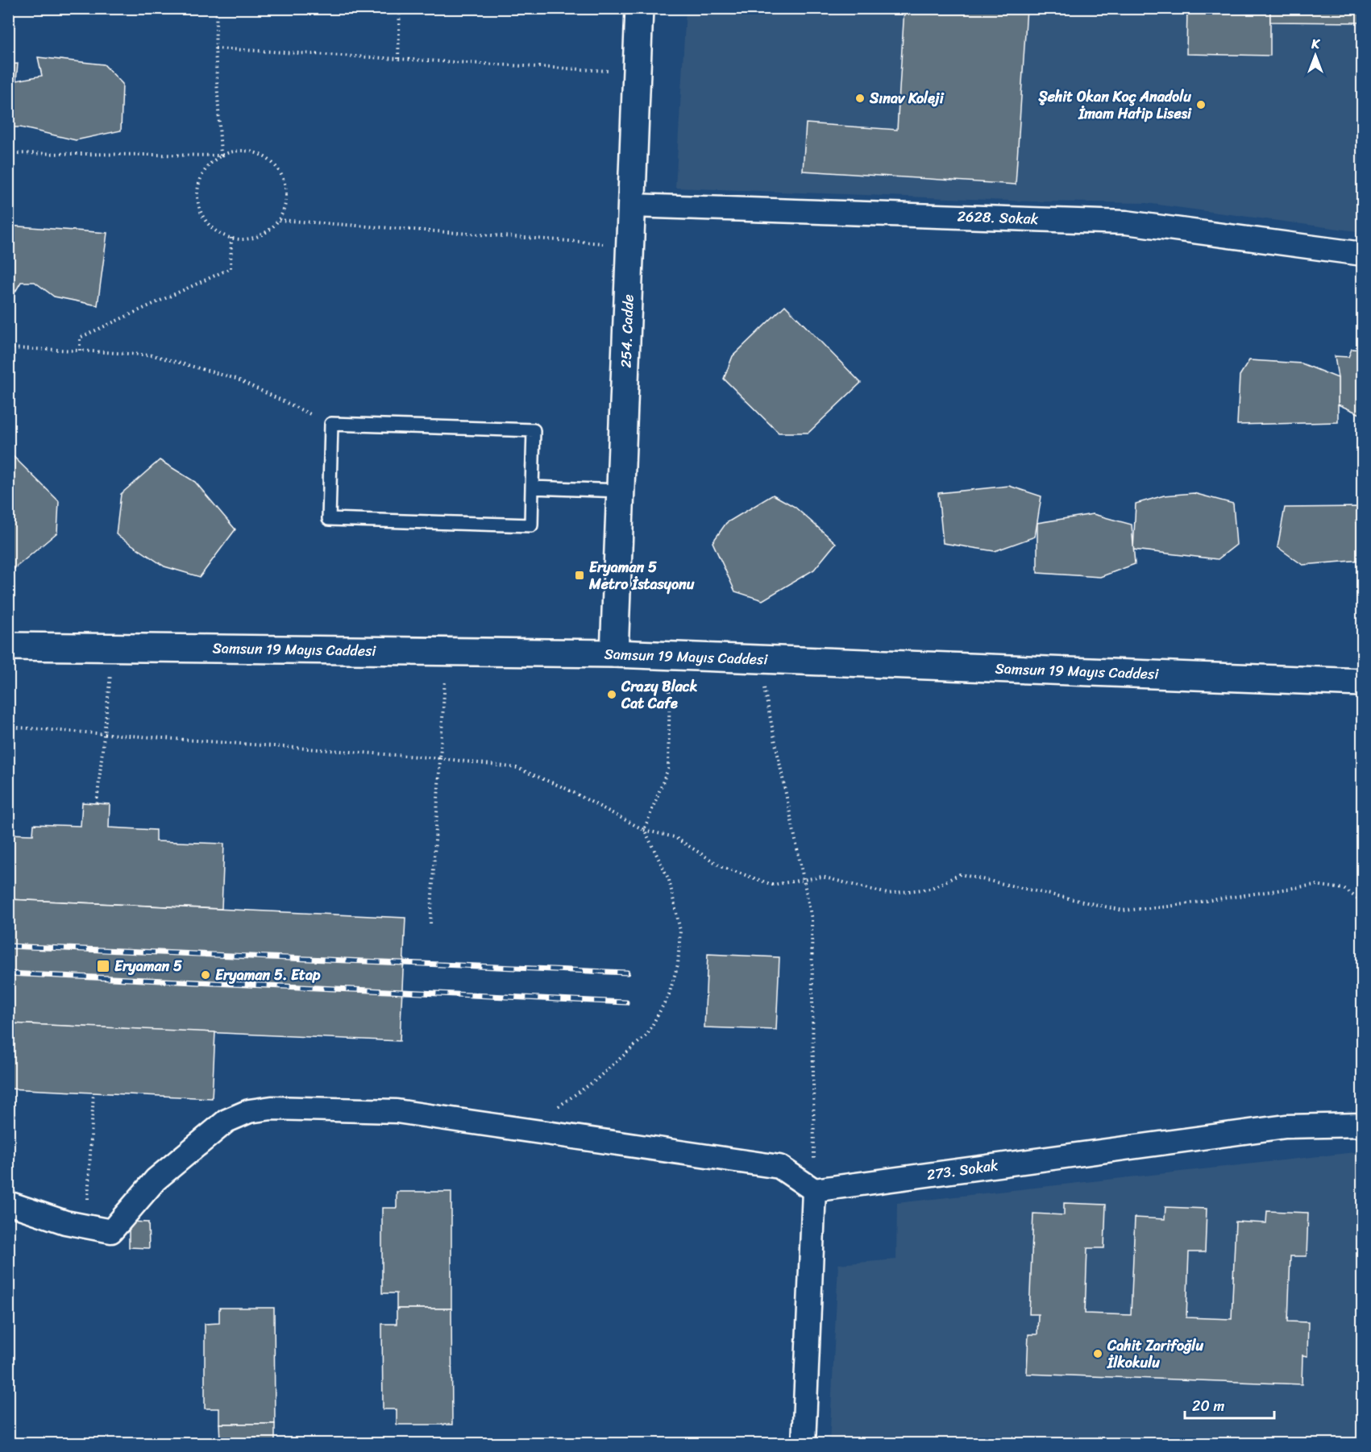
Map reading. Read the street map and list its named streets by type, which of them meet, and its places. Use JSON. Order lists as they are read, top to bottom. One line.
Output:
{"streets":{"street":["2628. Sokak","254. Cadde","Samsun 19 Mayıs Caddesi","273. Sokak"]},"crossings":[["2628. Sokak","254. Cadde"],["254. Cadde","Samsun 19 Mayıs Caddesi"]],"places":{"other":["Sınav Koleji","Şehit Okan Koç Anadolu İmam Hatip Lisesi","Crazy Black Cat Cafe","Eryaman 5. Etap","Cahit Zarifoğlu İlkokulu"],"transit":["Eryaman 5 Metro İstasyonu","Eryaman 5"]},"scale_bar":"20 m","north":"top"}
